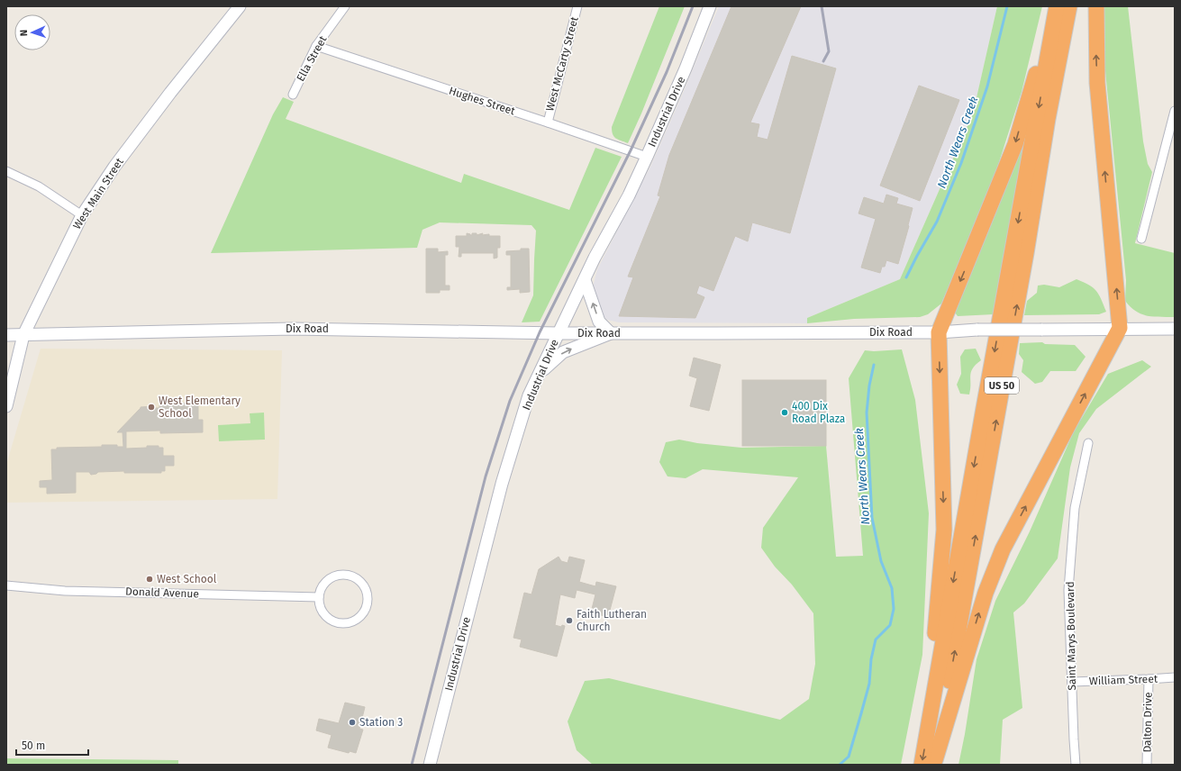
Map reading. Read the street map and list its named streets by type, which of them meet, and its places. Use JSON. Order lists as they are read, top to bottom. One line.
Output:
{"streets":{"highway":["US 50"],"main road":["Industrial Drive","West Main Street","Dix Road"],"street":["Ella Street","West McCarty Street","Hughes Street","Donald Avenue","Saint Marys Boulevard","William Street","Dalton Drive"]},"crossings":[["Ella Street","Hughes Street"],["West McCarty Street","Hughes Street"],["Hughes Street","Industrial Drive"],["Industrial Drive","Dix Road"],["West Main Street","Dix Road"],["Saint Marys Boulevard","William Street"],["William Street","Dalton Drive"]],"water":["North Wears Creek"],"places":["West Elementary School","400 Dix Road Plaza","West School","Faith Lutheran Church","Station 3"],"scale_bar":"50 m","north":"left"}
